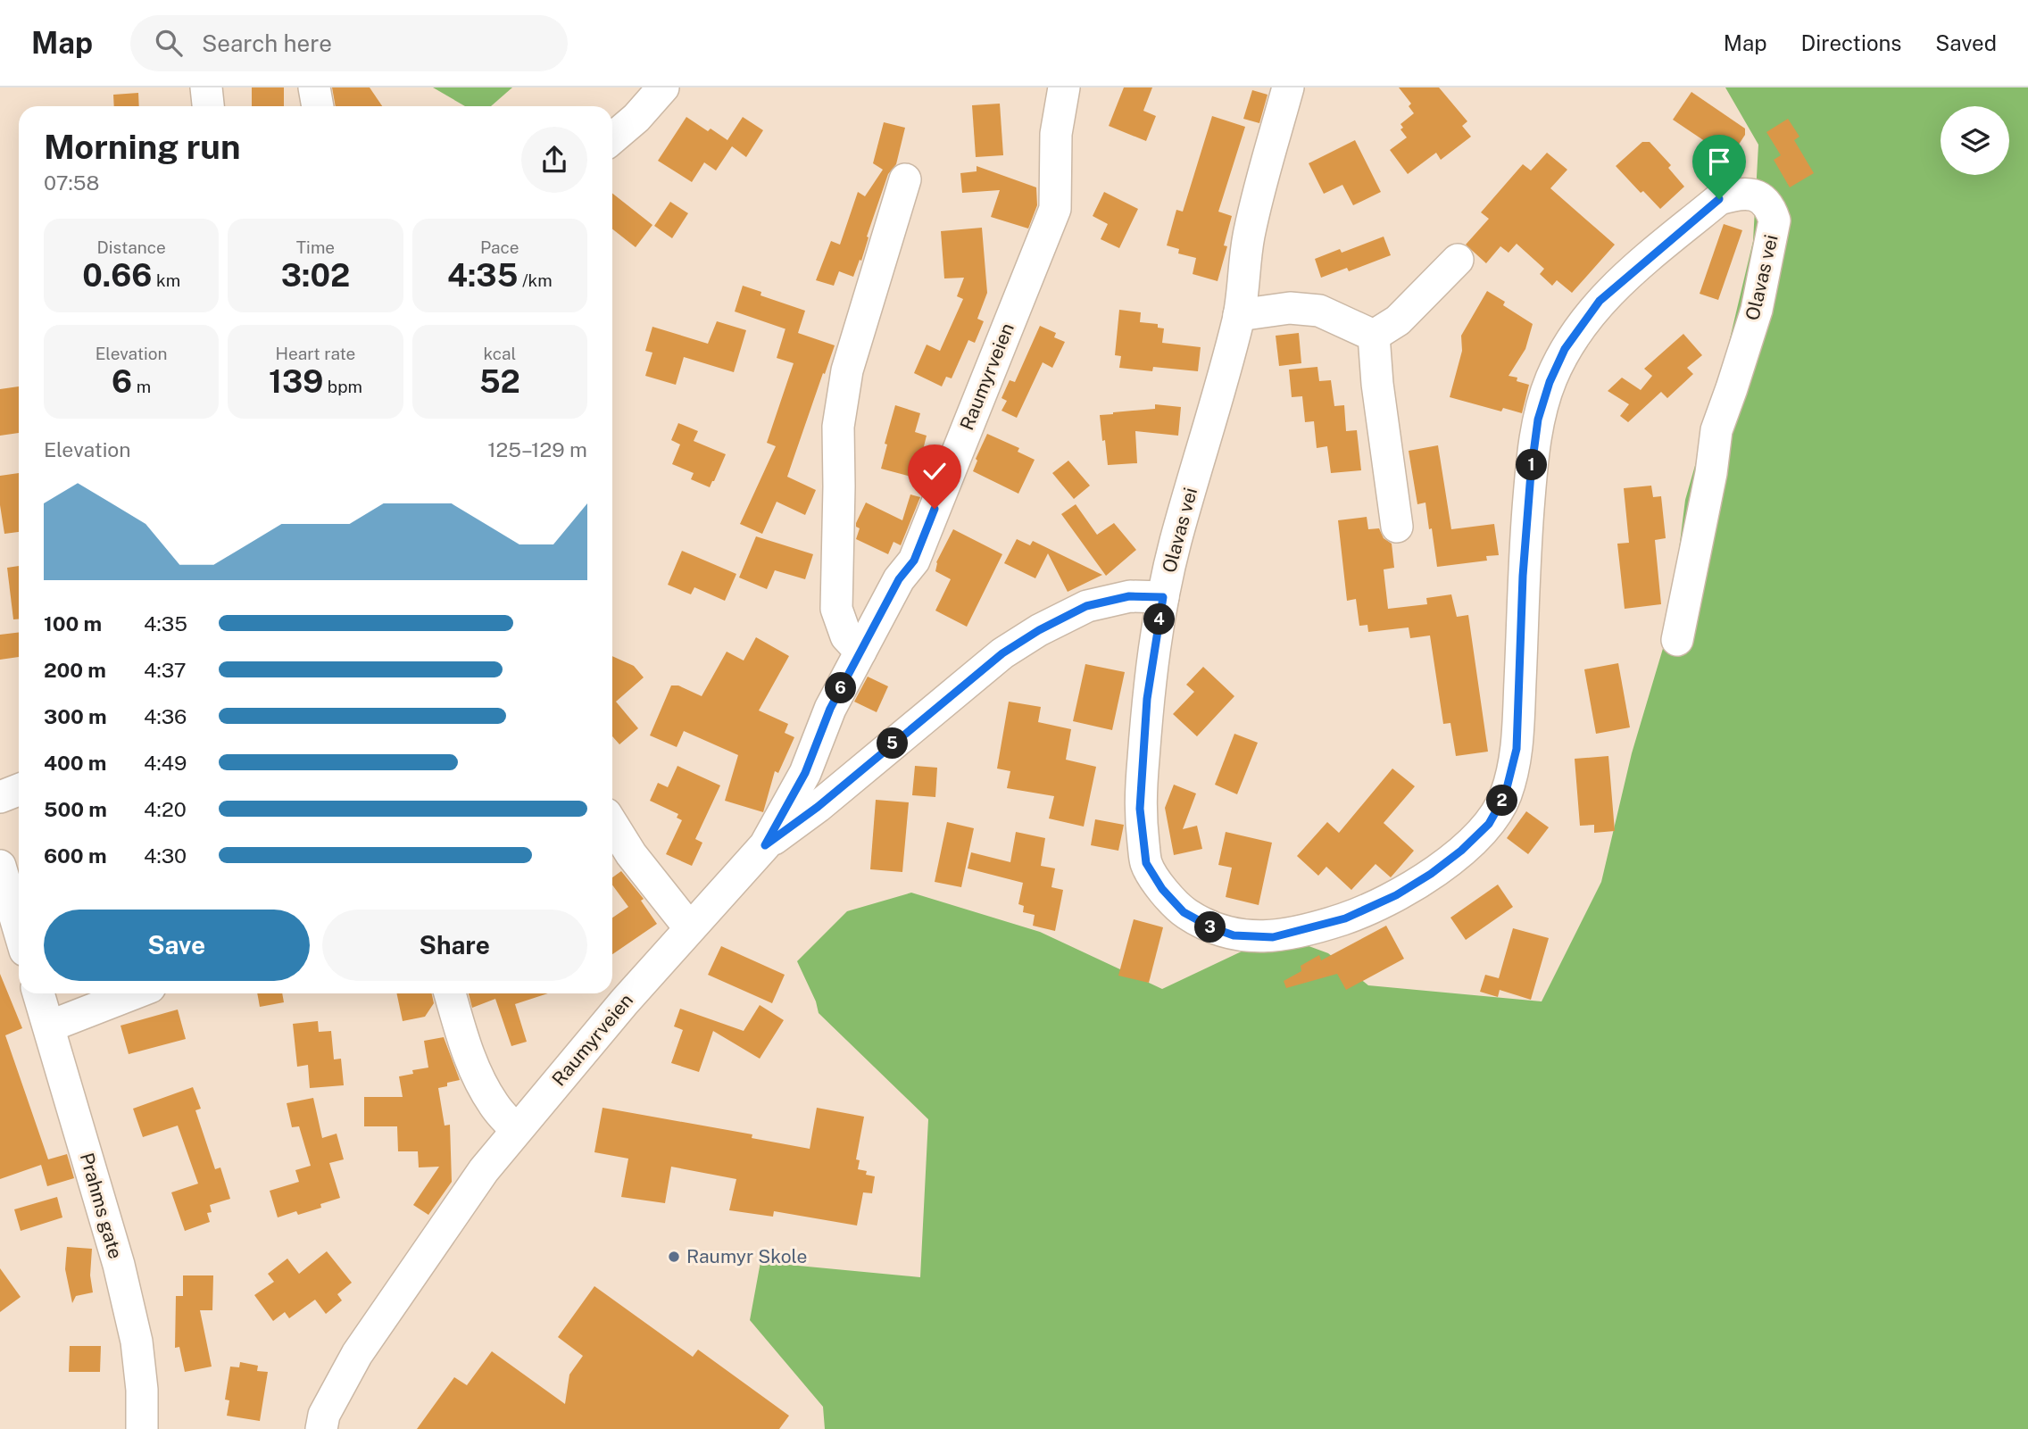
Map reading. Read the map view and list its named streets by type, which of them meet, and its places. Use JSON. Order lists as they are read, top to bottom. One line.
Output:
{"streets":{"street":["Olavas vei","Raumyrveien","Prahms gate"]},"places":["Raumyr Skole"],"page":{"header":"Map","search":"Search here","nav":["Map","Directions","Saved"],"heading":["Morning run","07:58"],"stats":[["Distance","0.66 km"],["Time","3:02"],["Pace","4:35 /km"],["Elevation","6 m"],["Heart rate","139 bpm"],["kcal","52"]],"chart":["Elevation","125–129 m"],"pins":["1","4","6","5","2","3"],"list":[{"name":"100 m","note":"4:35"},{"name":"200 m","note":"4:37"},{"name":"300 m","note":"4:36"},{"name":"400 m","note":"4:49"},{"name":"500 m","note":"4:20"},{"name":"600 m","note":"4:30"}],"buttons":["Save","Share"]}}
